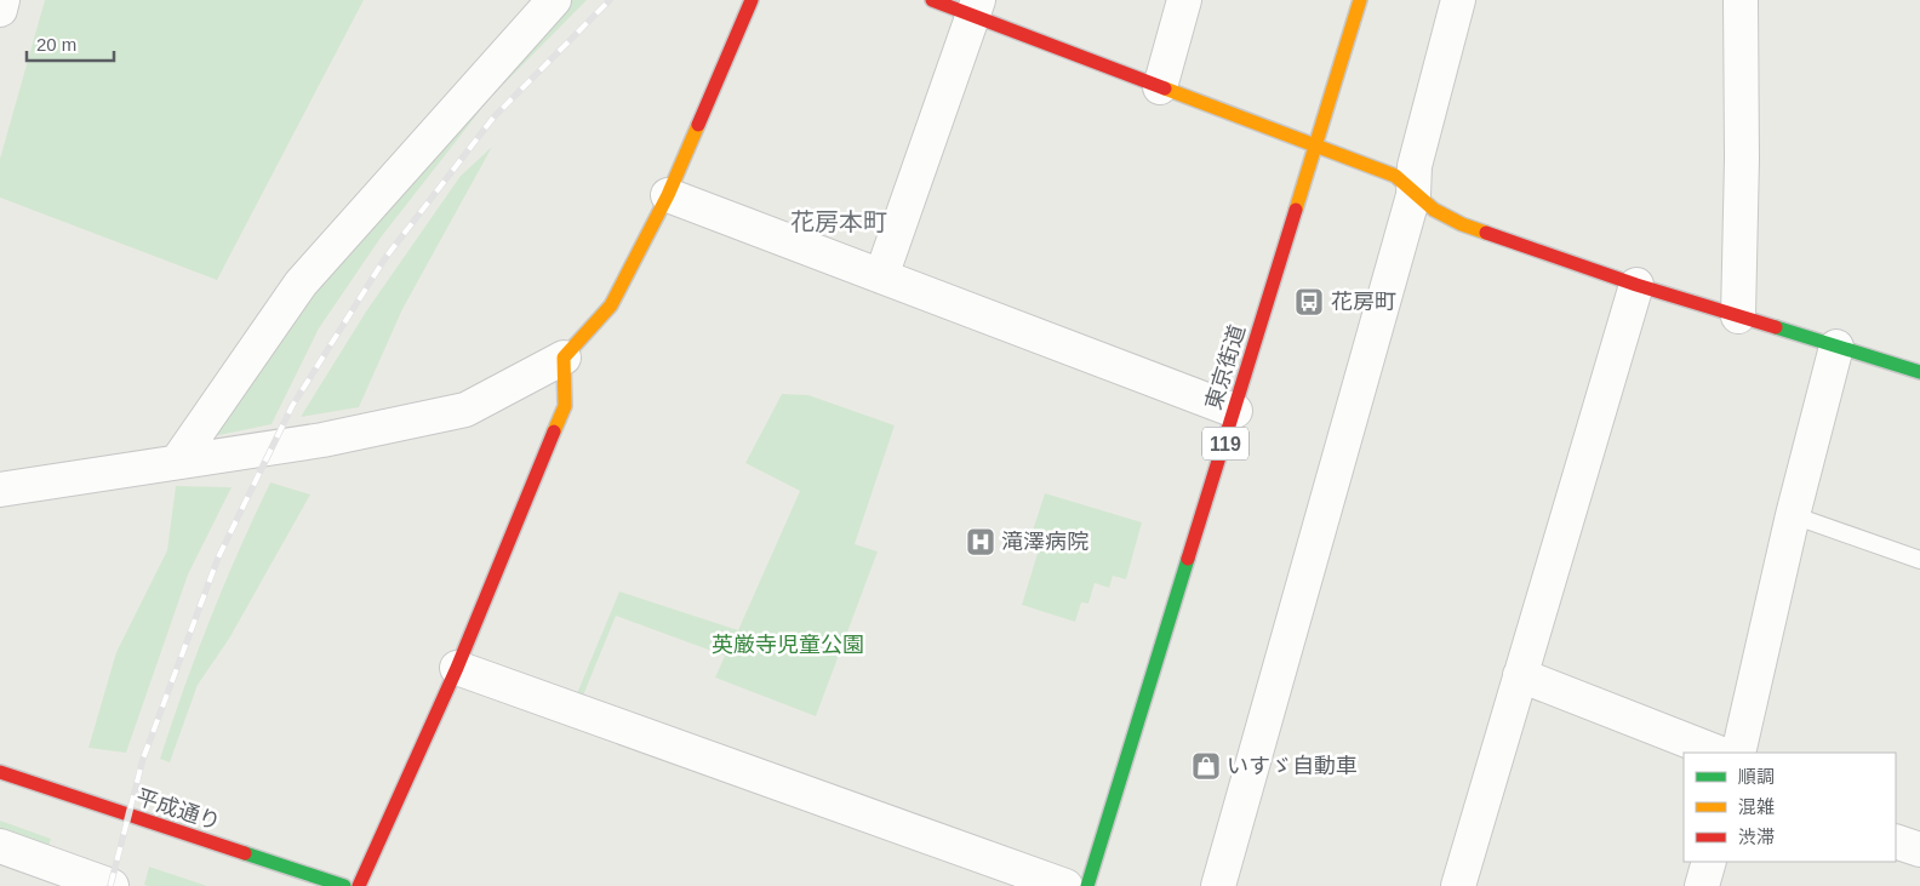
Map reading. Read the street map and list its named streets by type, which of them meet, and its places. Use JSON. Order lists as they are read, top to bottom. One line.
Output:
{"streets":{"main road":["東京街道","119","平成通り"]},"districts":["花房本町"],"parks":["英厳寺児童公園"],"places":{"bus stop":["花房町"],"hospital":["滝澤病院"],"shop":["いすゞ自動車"]},"legend":["順調","混雑","渋滞"],"scale_bar":"20 m"}
